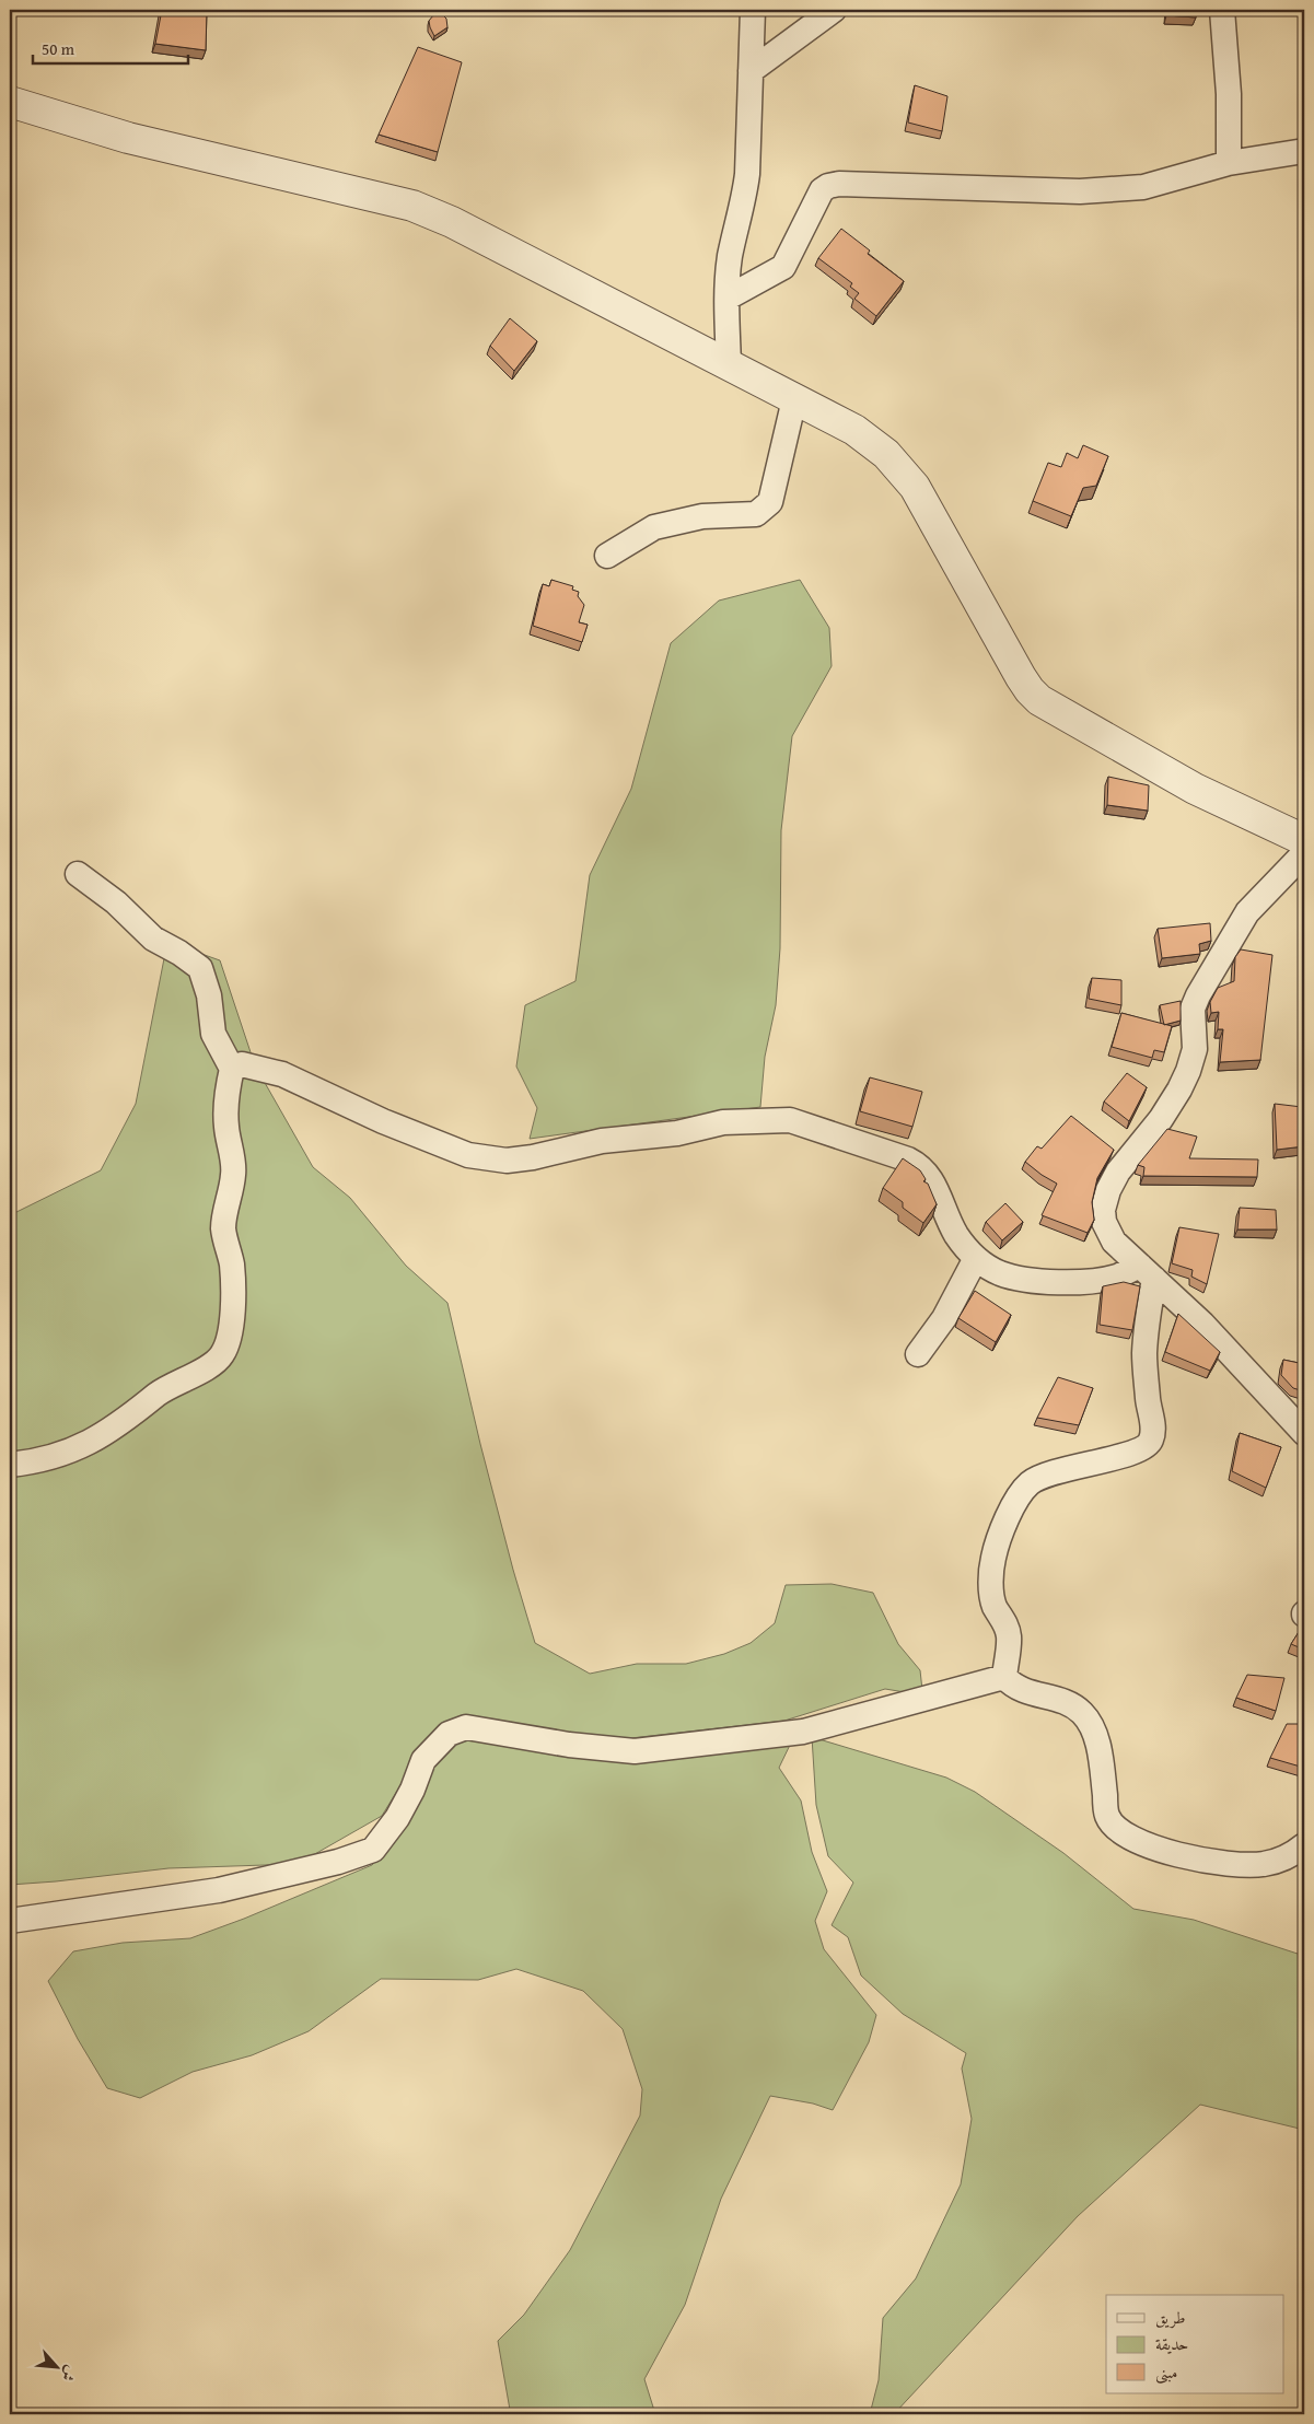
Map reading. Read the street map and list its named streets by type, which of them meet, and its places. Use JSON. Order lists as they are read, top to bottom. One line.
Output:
{"legend":["طريق","حديقة","مبنى"],"scale_bar":"50 m","north":"bottom right"}
